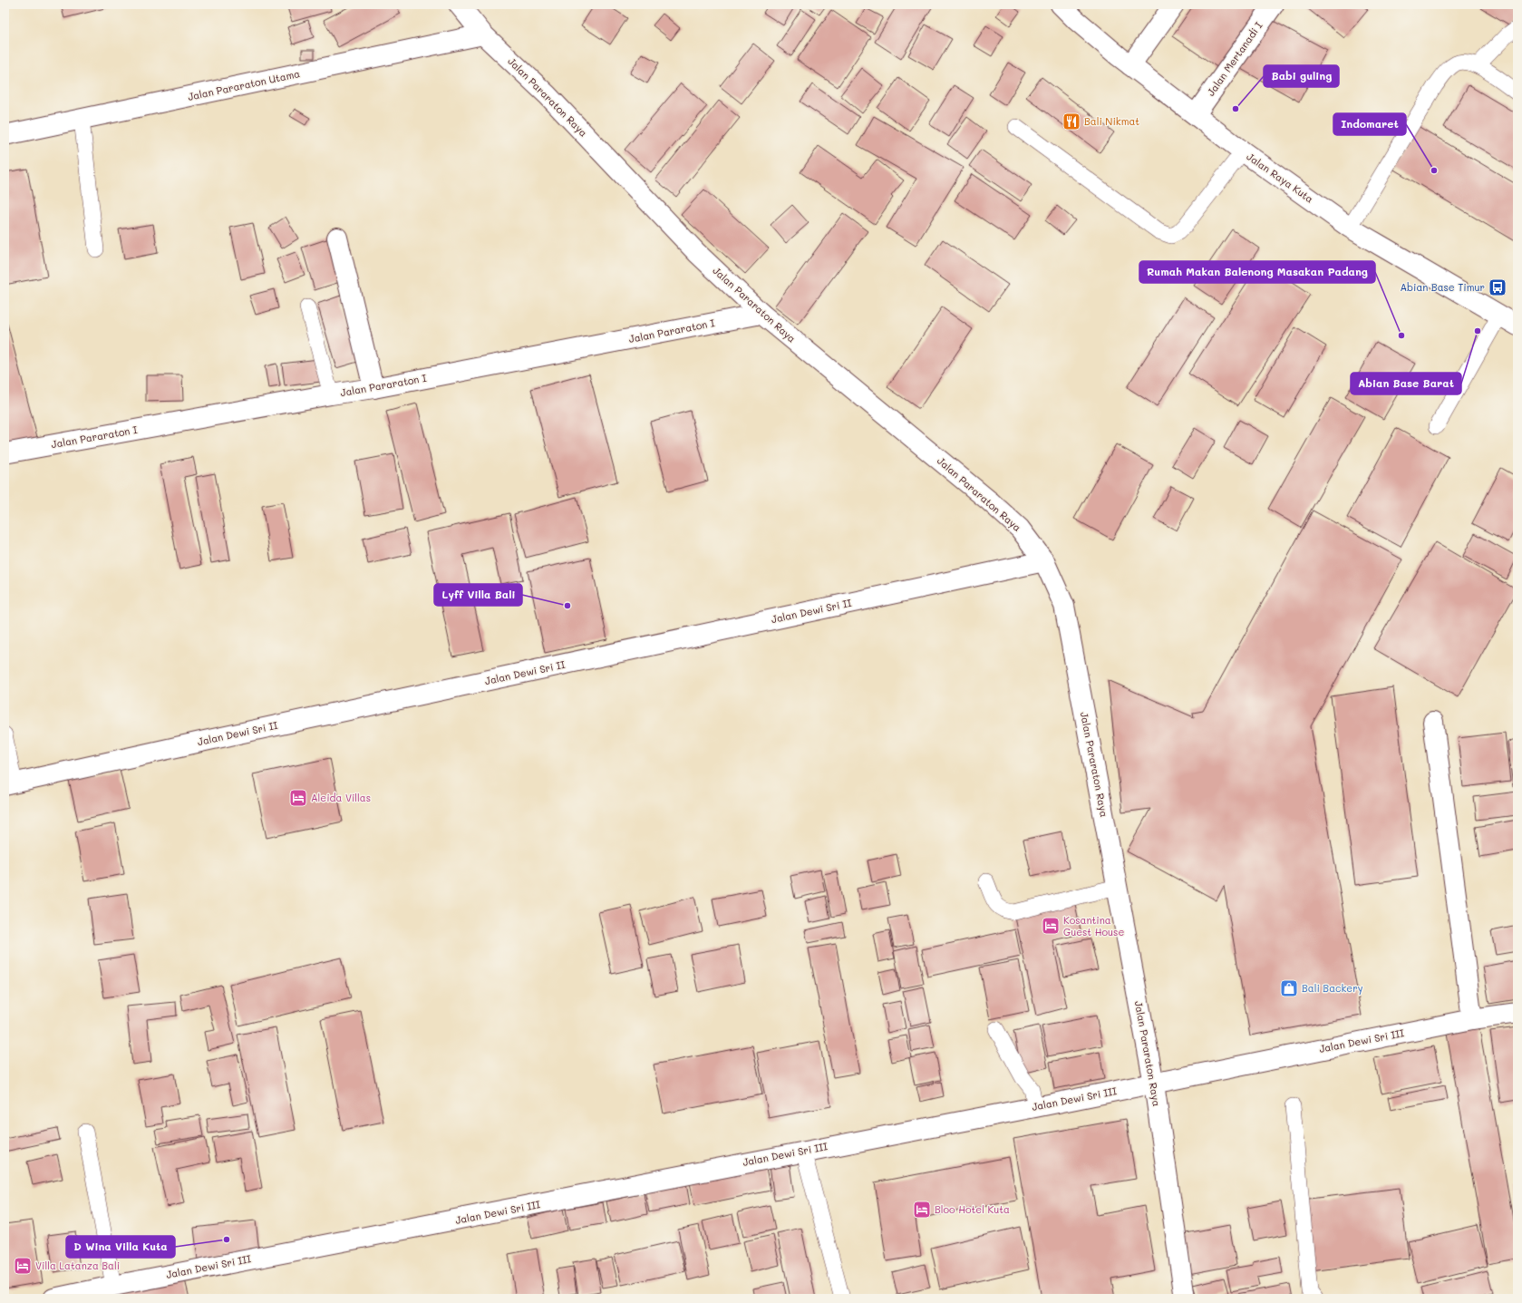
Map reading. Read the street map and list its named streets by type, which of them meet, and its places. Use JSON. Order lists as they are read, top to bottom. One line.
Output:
{"streets":{"street":["Jalan Mertanadi I","Jalan Pararaton Utama","Jalan Pararaton Raya","Jalan Raya Kuta","Jalan Pararaton I","Jalan Dewi Sri II","Jalan Dewi Sri III"]},"crossings":[["Jalan Mertanadi I","Jalan Raya Kuta"],["Jalan Pararaton Utama","Jalan Pararaton Raya"],["Jalan Pararaton Raya","Jalan Pararaton I"],["Jalan Pararaton Raya","Jalan Dewi Sri II"],["Jalan Pararaton Raya","Jalan Dewi Sri III"]],"places":{"other":["Babi guling","Indomaret","Abian Base Barat","Rumah Makan Balenong Masakan Padang","Lyff Villa Bali","D Wina Villa Kuta"],"restaurant":["Bali Nikmat"],"bus stop":["Abian Base Timur"],"hotel":["Aleida Villas","Kosantina Guest House","Bloo Hotel Kuta","Villa Latanza Bali"],"shop":["Bali Backery"]}}
